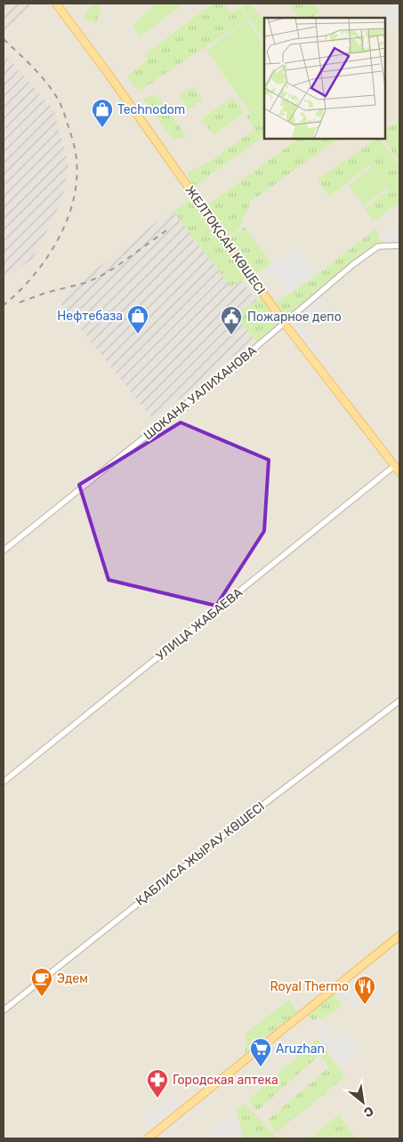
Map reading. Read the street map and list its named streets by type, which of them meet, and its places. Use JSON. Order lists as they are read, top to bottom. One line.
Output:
{"streets":{"main road":["ЖЕЛТОҚСАН КӨШЕСІ"],"street":["ШОКАНА УАЛИХАНОВА","УЛИЦА ЖАБАЕВА","ҚАБЛИСА ЖЫРАУ КӨШЕСІ"]},"crossings":[["ЖЕЛТОҚСАН КӨШЕСІ","ШОКАНА УАЛИХАНОВА"],["ЖЕЛТОҚСАН КӨШЕСІ","УЛИЦА ЖАБАЕВА"]],"places":{"shop":["Technodom","Нефтебаза"],"public building":["Пожарное депо"],"cafe":["Эдем"],"restaurant":["Royal Thermo"],"supermarket":["Aruzhan"],"pharmacy":["Городская аптека"]},"north":"bottom right"}
